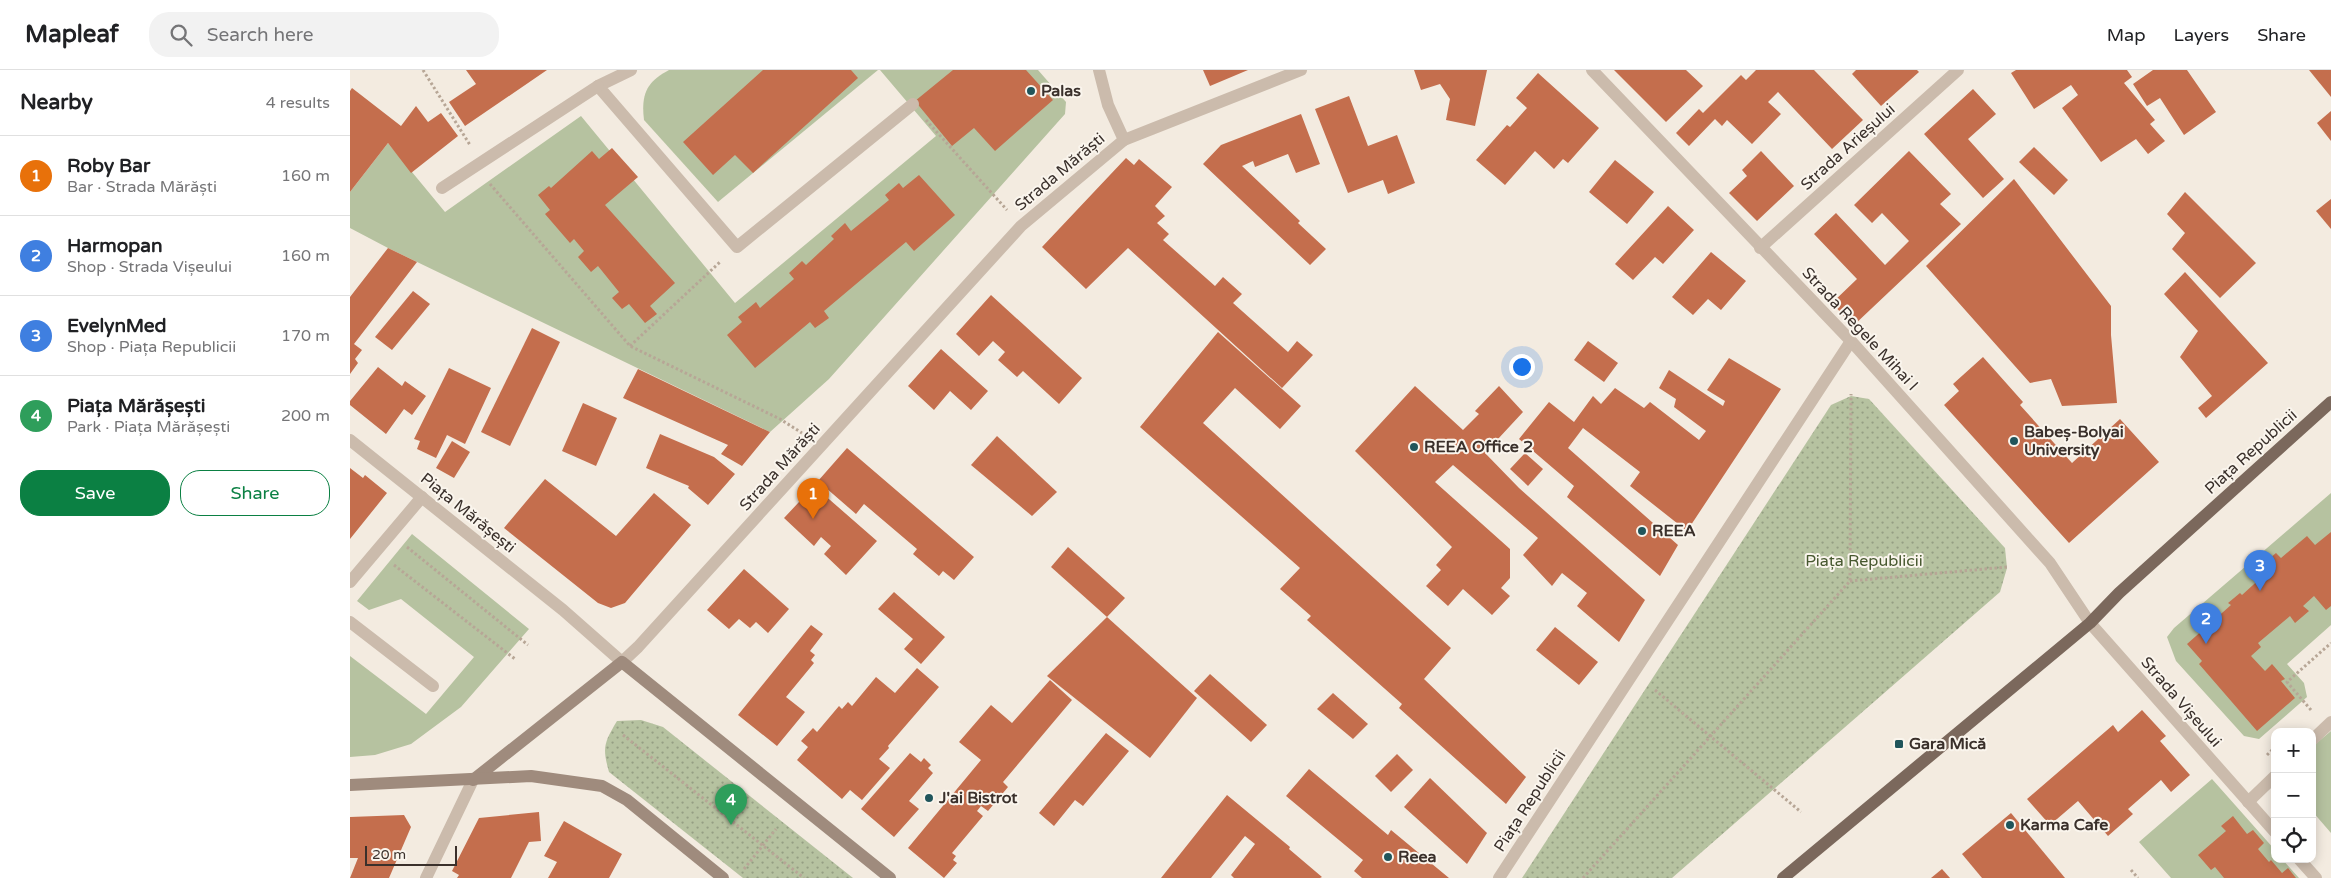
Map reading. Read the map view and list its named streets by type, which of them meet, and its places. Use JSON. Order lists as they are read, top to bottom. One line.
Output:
{"streets":{"main road":["Strada Mărăști","Piața Republicii","Piața Mărășești"],"street":["Strada Arieșului","Strada Regele Mihai I","Strada Vișeului"]},"crossings":[["Strada Arieșului","Strada Regele Mihai I"],["Strada Mărăști","Piața Mărășești"],["Strada Regele Mihai I","Piața Republicii"],["Strada Regele Mihai I","Strada Vișeului"],["Piața Republicii","Strada Vișeului"]],"parks":["Piața Republicii"],"places":{"other":["Palas","Babeș-Bolyai University","REEA Office 2","REEA","J'ai Bistrot","Karma Cafe","Reea"],"transit":["Gara Mică"]},"scale_bar":"20 m","page":{"header":"Mapleaf","search":"Search here","nav":["Map","Layers","Share"],"heading":["Nearby","4 results"],"list":[{"mark":"1","name":"Roby Bar","note":"Bar · Strada Mărăști","value":"160 m"},{"mark":"2","name":"Harmopan","note":"Shop · Strada Vișeului","value":"160 m"},{"mark":"3","name":"EvelynMed","note":"Shop · Piața Republicii","value":"170 m"},{"mark":"4","name":"Piața Mărășești","note":"Park · Piața Mărășești","value":"200 m"}],"buttons":["Save","Share"],"pins":["1","3","2","4"],"map_buttons":["+","−"],"scale":"20 m"}}
